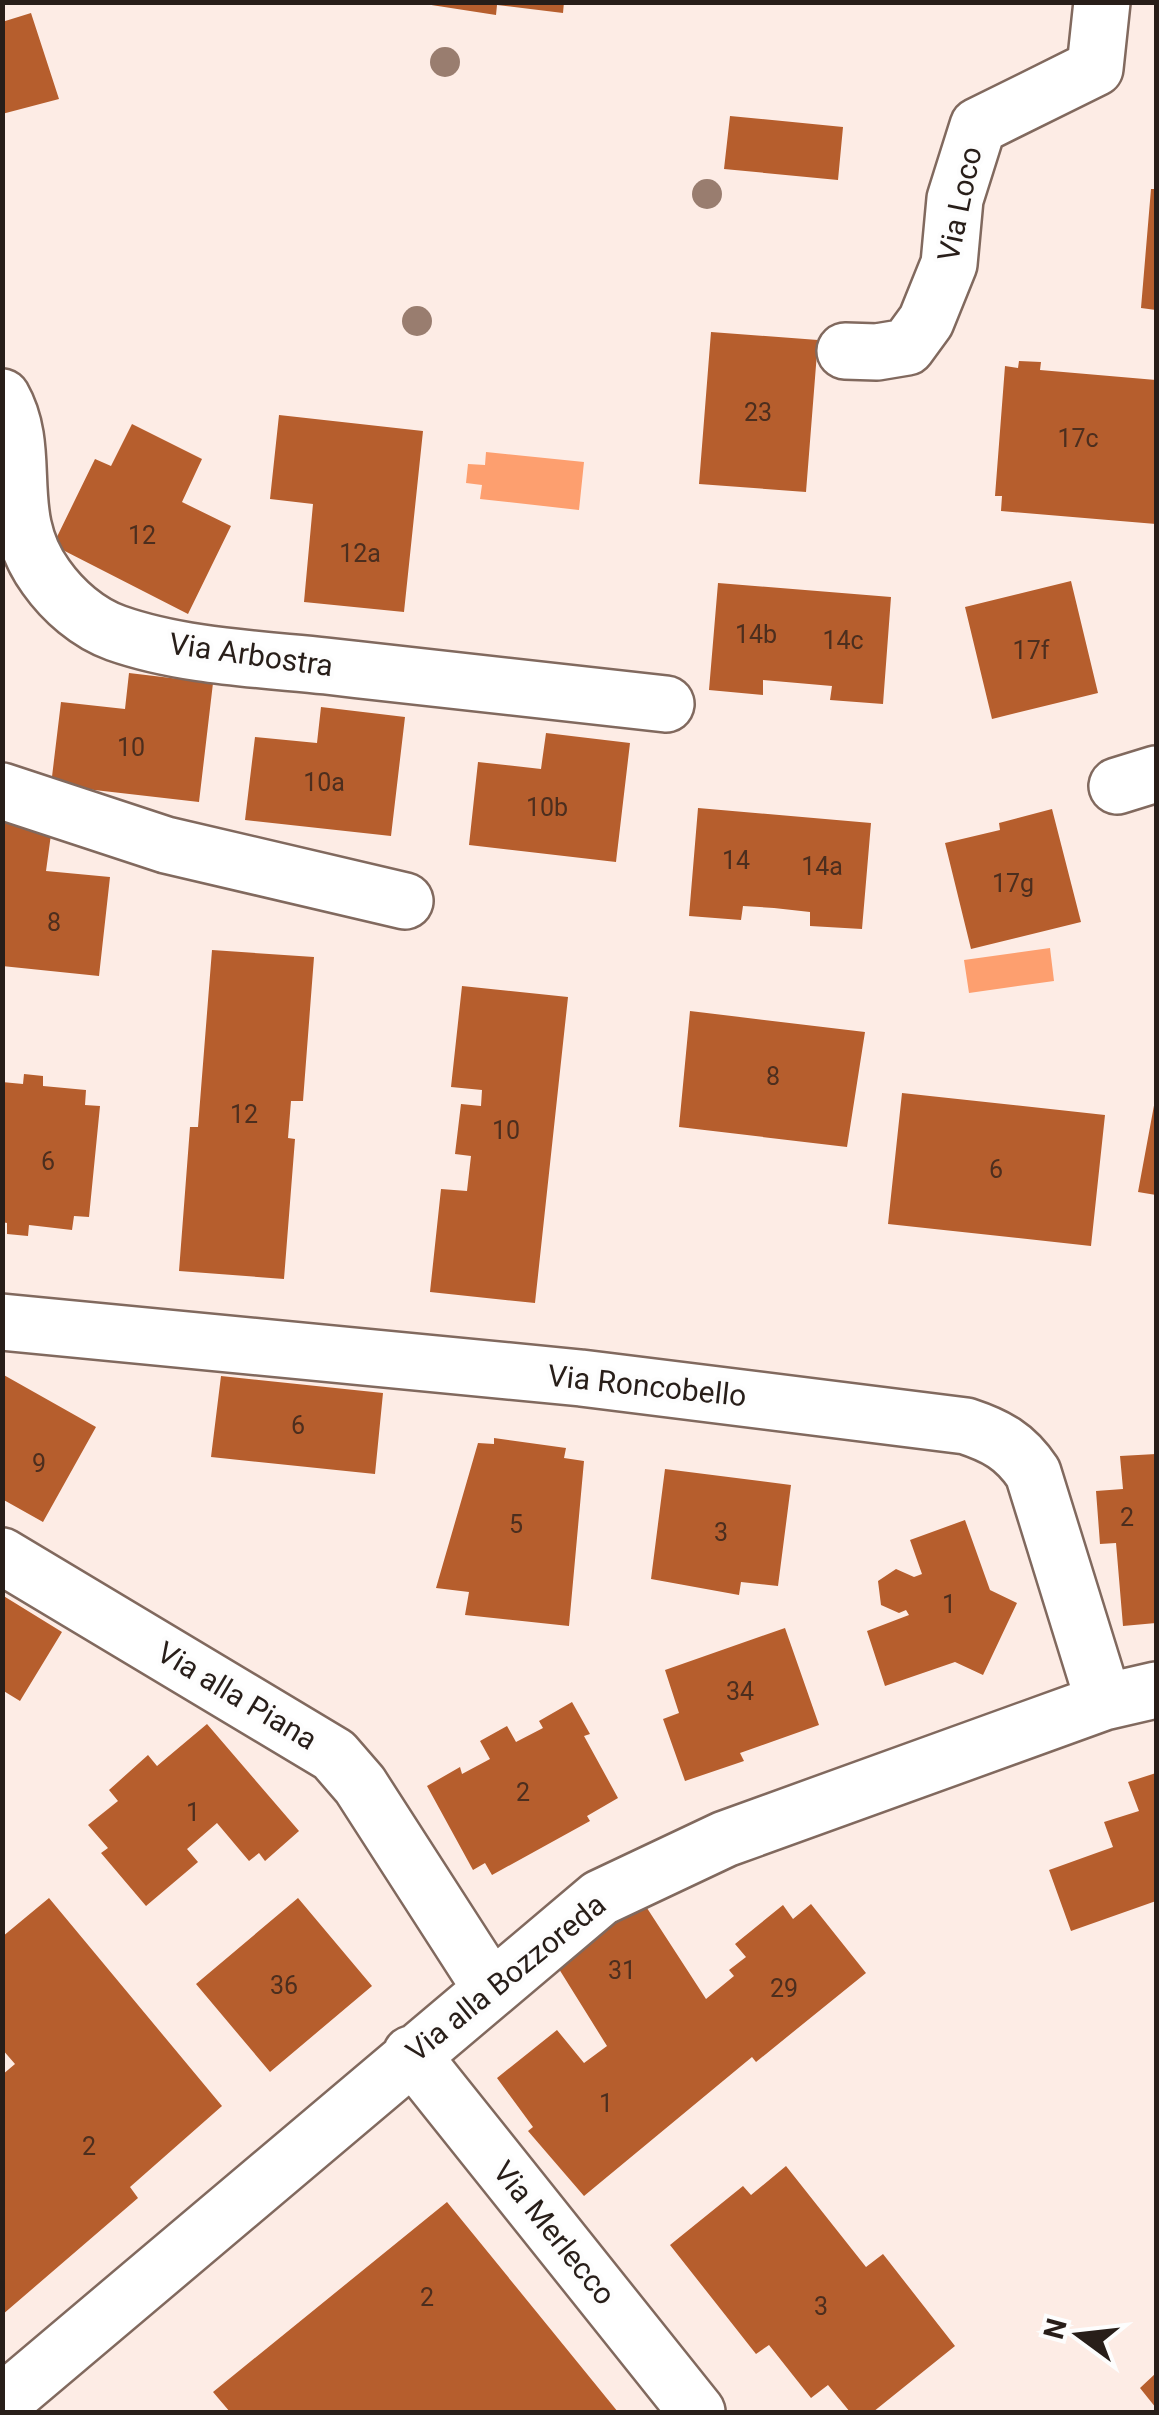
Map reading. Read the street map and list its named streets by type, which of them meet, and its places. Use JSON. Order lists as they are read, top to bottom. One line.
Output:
{"streets":{"street":["Via Loco","Via Arbostra","Via Roncobello","Via alla Piana","Via alla Bozzoreda","Via Merlecco"]},"crossings":[["Via Roncobello","Via alla Bozzoreda"],["Via alla Piana","Via alla Bozzoreda"],["Via alla Bozzoreda","Via Merlecco"]],"house_numbers":["23","17c","12","12a","14b","14c","17f","10","10a","10b","14","14a","17g","8","8","12","10","6","6","6","9","2","5","3","1","34","2","1","31","36","29","1","2","2","3"],"north":"left"}
